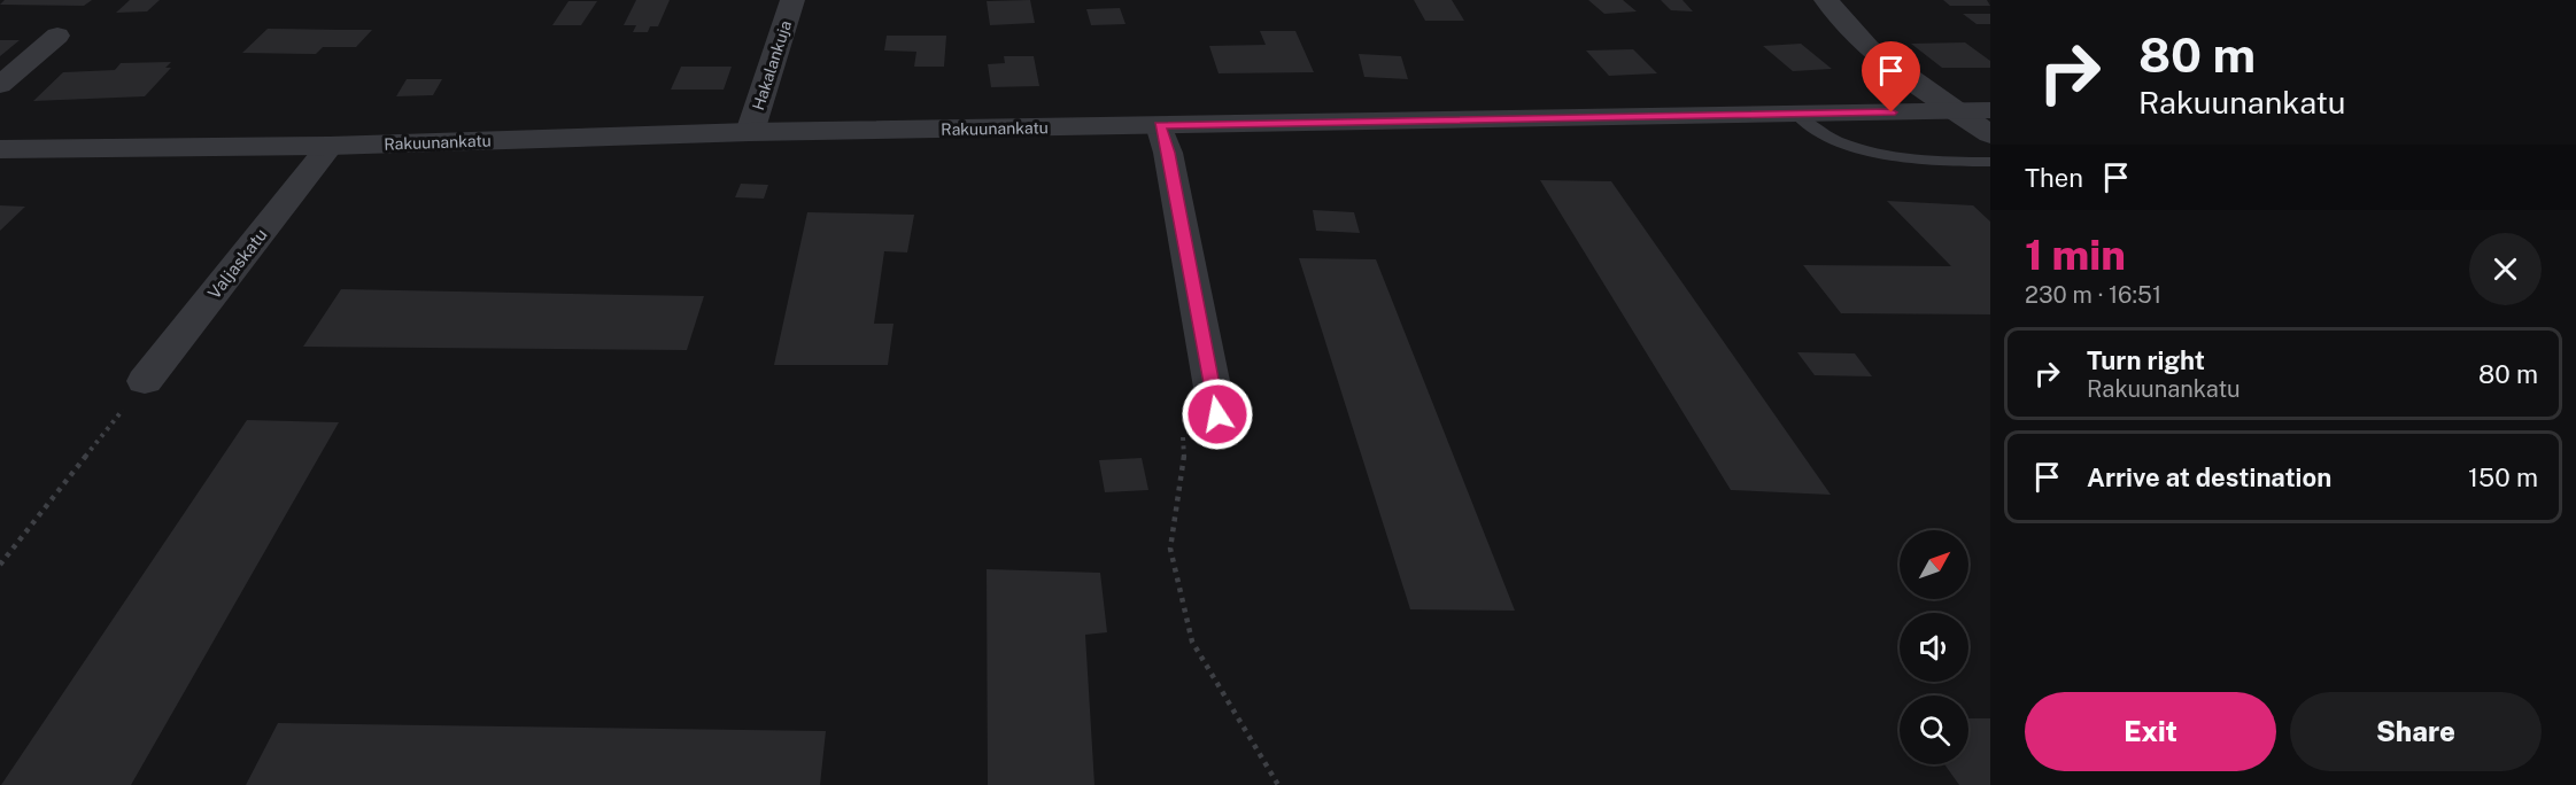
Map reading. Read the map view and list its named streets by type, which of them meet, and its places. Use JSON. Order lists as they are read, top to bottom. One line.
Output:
{"streets":{"street":["Hakalankuja","Rakuunankatu","Valjaskatu"]},"crossings":[["Hakalankuja","Rakuunankatu"],["Rakuunankatu","Valjaskatu"]],"north":"top right","page":{"turn":["80 m","Rakuunankatu"],"then":"Then","heading":["1 min","230 m · 16:51"],"list":[{"name":"Turn right","note":"Rakuunankatu","value":"80 m"},{"name":"Arrive at destination","value":"150 m"}],"buttons":["Exit","Share"]}}
